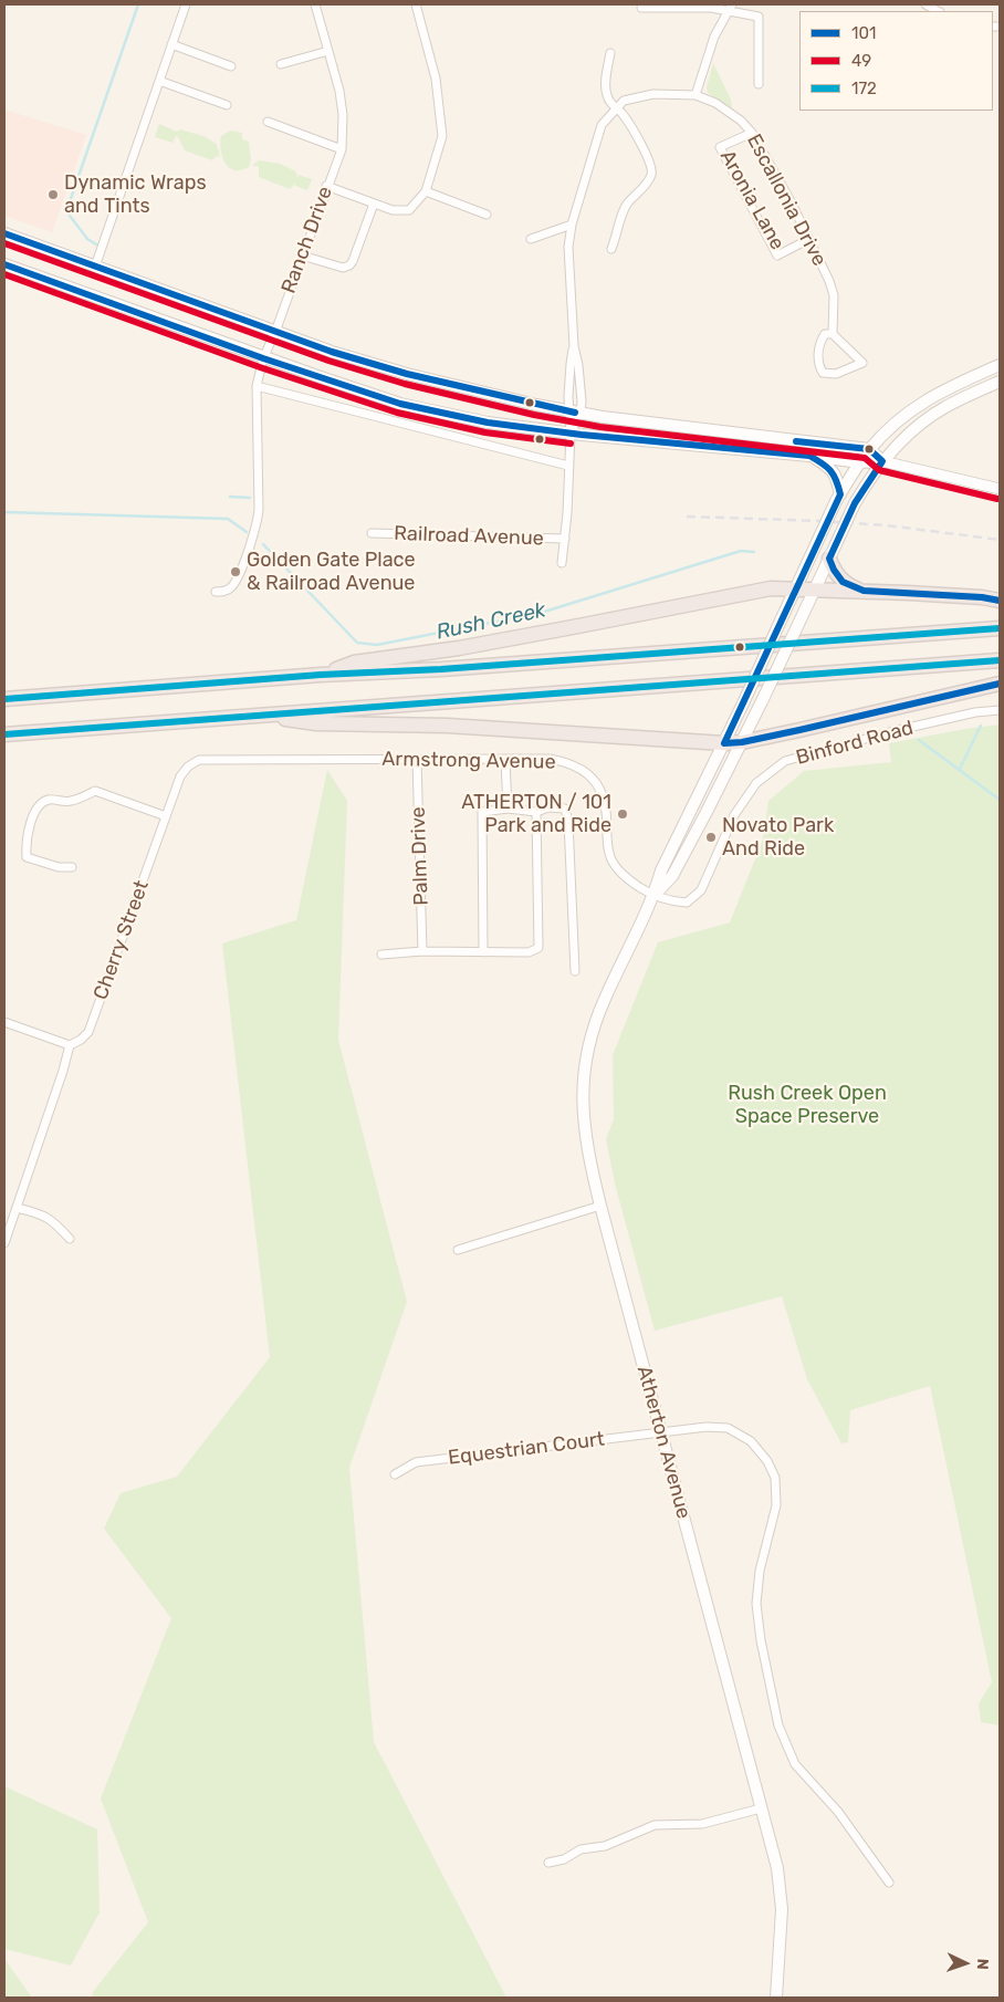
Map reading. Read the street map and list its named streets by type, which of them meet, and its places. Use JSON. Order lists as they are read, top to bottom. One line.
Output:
{"streets":{"main road":["Atherton Avenue"],"street":["Aronia Lane","Escallonia Drive","Ranch Drive","Railroad Avenue","Binford Road","Armstrong Avenue","Palm Drive","Cherry Street","Equestrian Court"]},"crossings":[["Aronia Lane","Escallonia Drive"],["Binford Road","Armstrong Avenue"],["Binford Road","Atherton Avenue"],["Armstrong Avenue","Palm Drive"],["Armstrong Avenue","Cherry Street"],["Armstrong Avenue","Atherton Avenue"],["Atherton Avenue","Equestrian Court"]],"water":["Rush Creek"],"parks":["Rush Creek Open Space Preserve"],"places":["Dynamic Wraps and Tints","Golden Gate Place & Railroad Avenue","ATHERTON / 101 Park and Ride","Novato Park And Ride"],"lines":["transit line 101","transit line 49","transit line 172"],"legend":["101","49","172"],"north":"right"}
